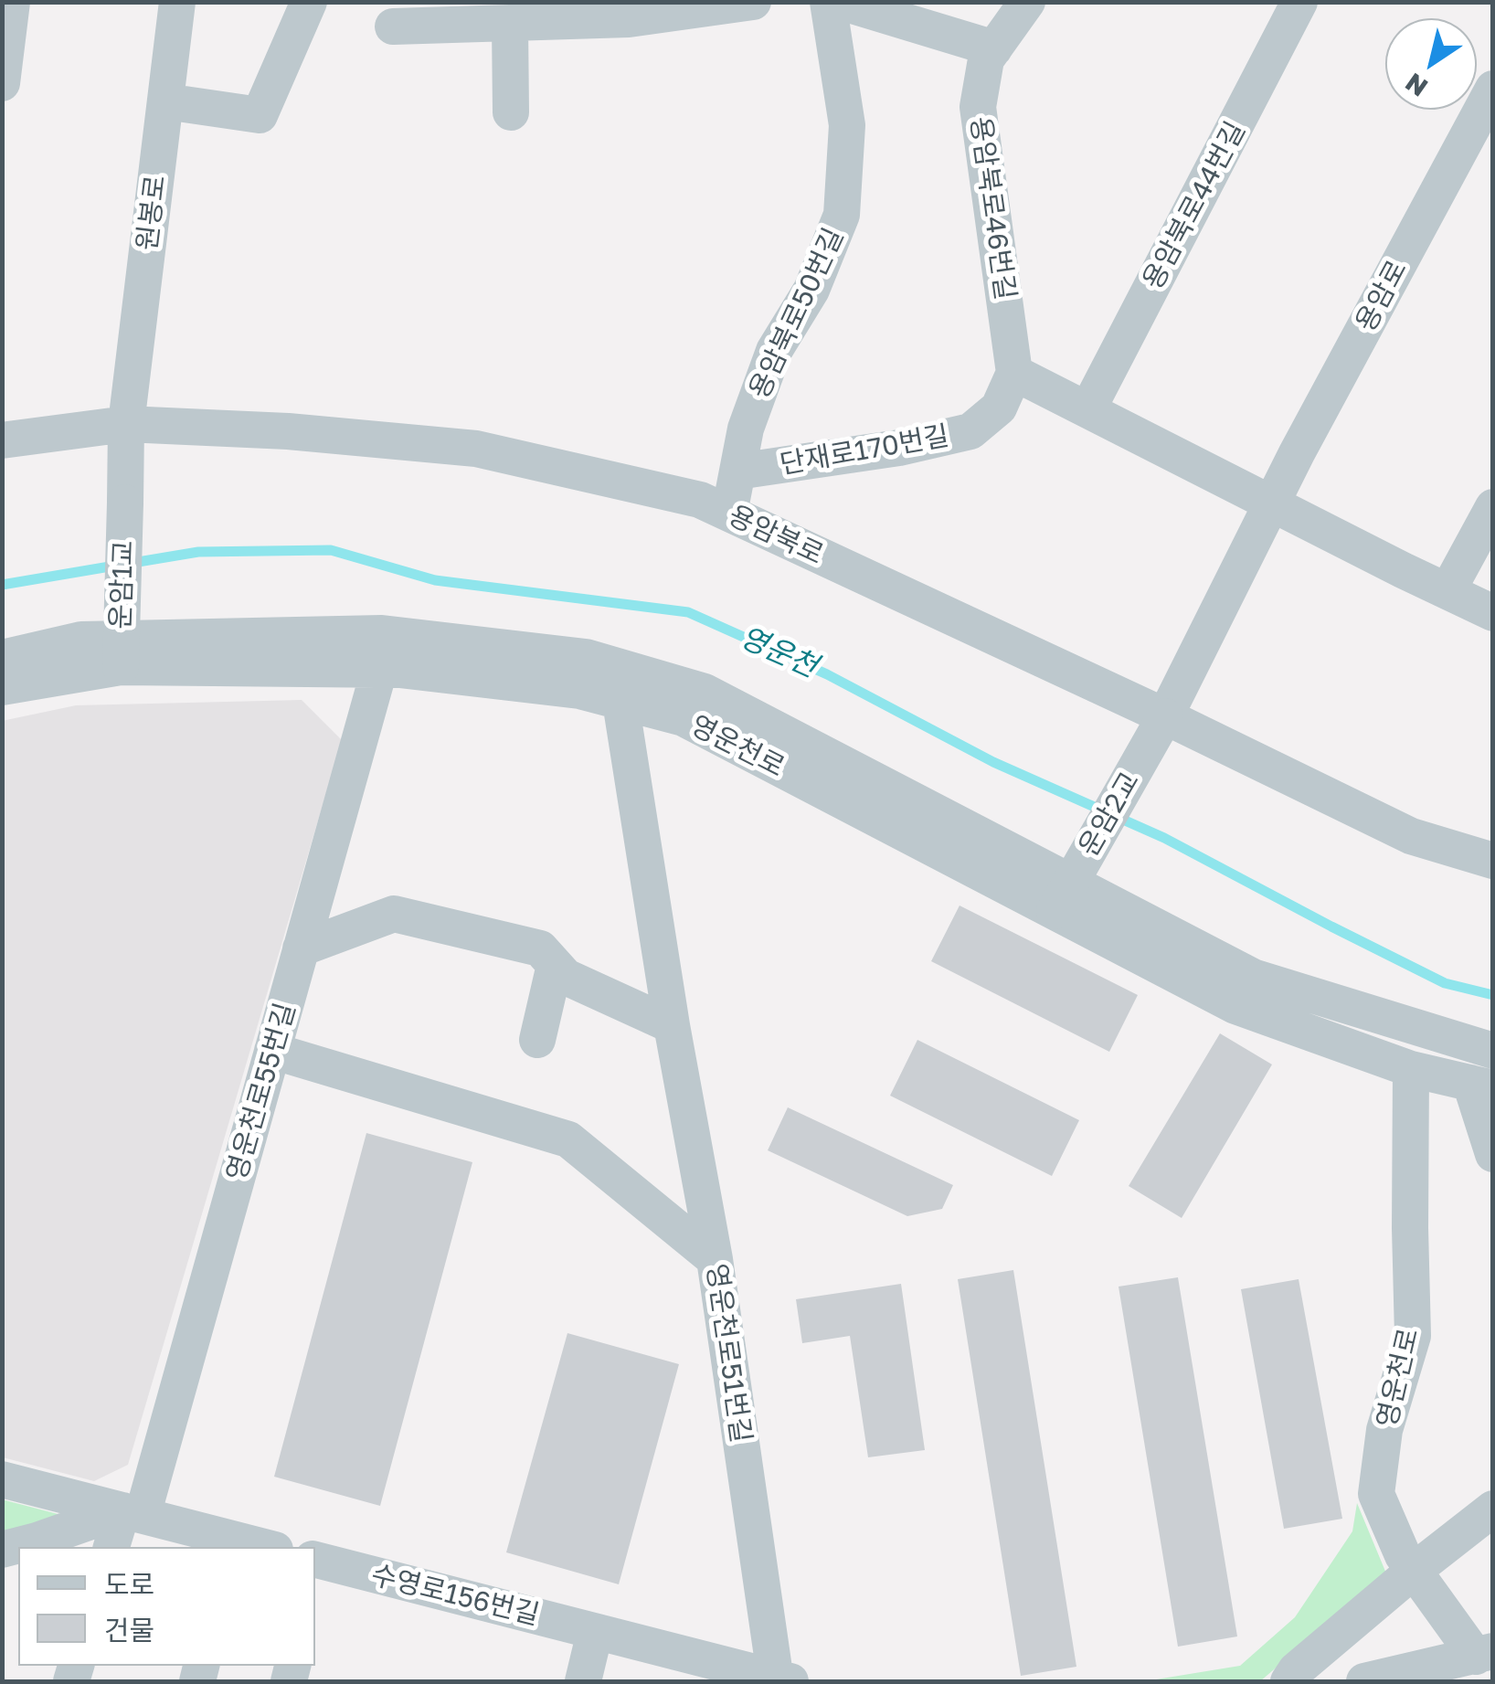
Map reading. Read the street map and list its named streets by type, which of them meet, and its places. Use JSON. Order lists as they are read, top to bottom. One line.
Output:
{"streets":{"street":["용암북로44번길","용암북로46번길","원봉로","용암로","용암북로50번길","단재로170번길","용암북로","운암1교","영운천로","운암2교","영운천로55번길","영운천로51번길","수영로156번길"]},"crossings":[["용암북로46번길","단재로170번길"],["원봉로","용암북로"],["원봉로","운암1교"],["용암로","용암북로"],["용암로","운암2교"],["용암북로50번길","단재로170번길"],["용암북로50번길","용암북로"],["용암북로","운암2교"],["운암1교","영운천로"],["영운천로","운암2교"],["영운천로","영운천로55번길"],["영운천로","영운천로51번길"],["영운천로51번길","수영로156번길"]],"water":["영운천"],"legend":["도로","건물"],"north":"bottom left"}
